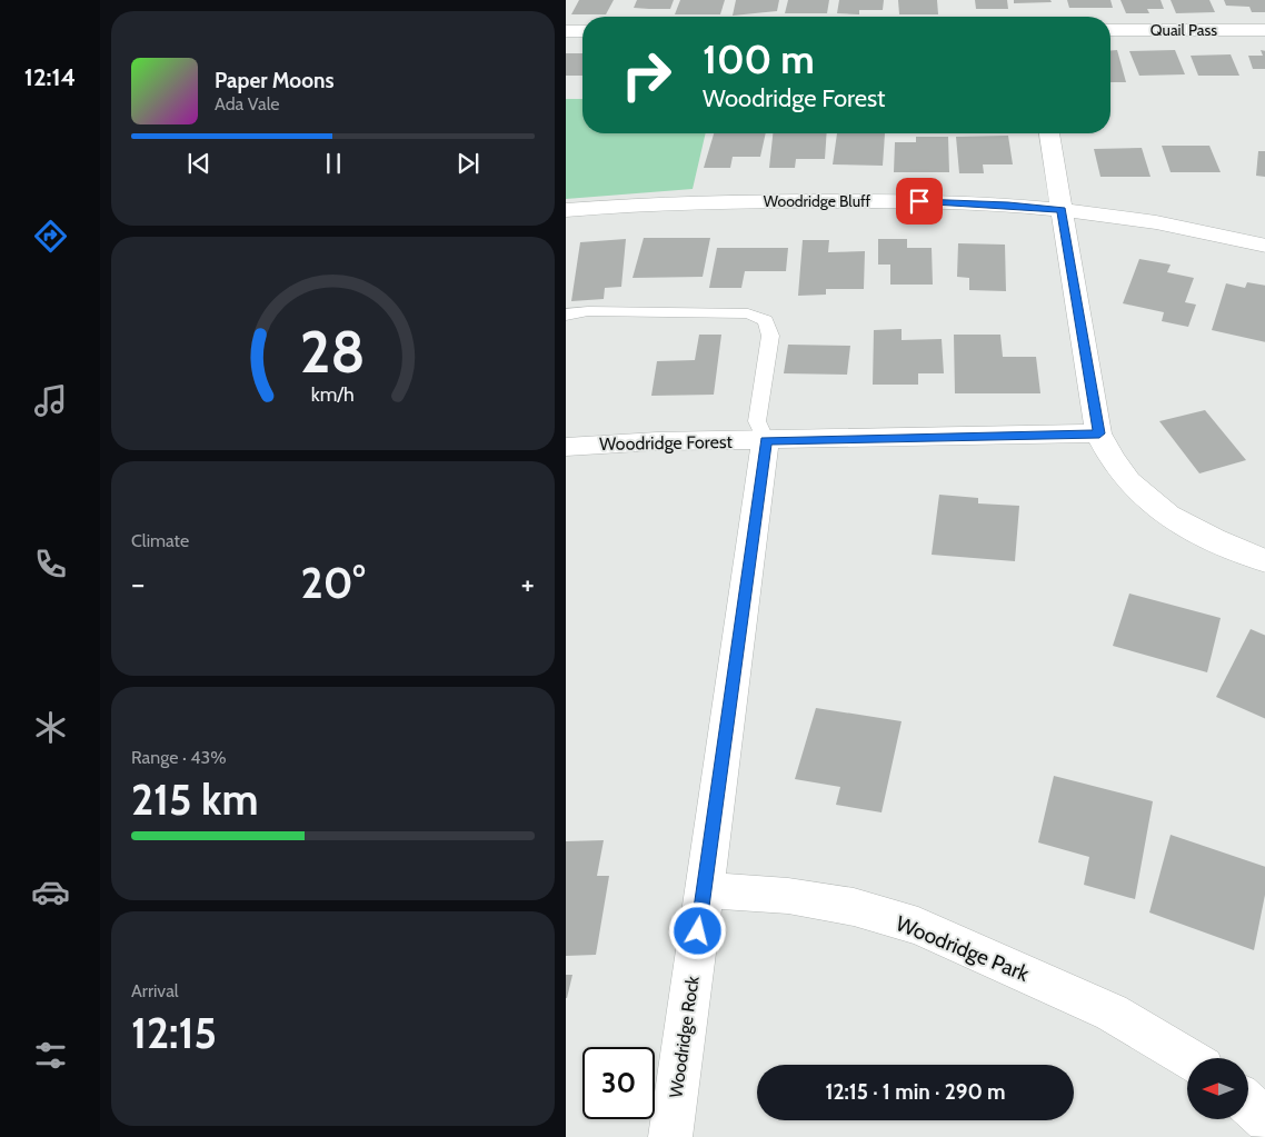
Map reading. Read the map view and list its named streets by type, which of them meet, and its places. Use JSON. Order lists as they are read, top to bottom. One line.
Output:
{"streets":{"street":["Quail Pass","Woodridge Bluff","Woodridge Forest","Woodridge Park","Woodridge Rock"]},"crossings":[["Woodridge Forest","Woodridge Rock"],["Woodridge Park","Woodridge Rock"]],"north":"left","page":{"tabs":"12:14","turn":["100 m","Woodridge Forest"],"song":["Paper Moons","Ada Vale"],"tile":["Climate",["Range · 43%","215 km"],["Arrival","12:15"]],"heat":["−","20°","+"],"limit":"30","trip":"12:15 · 1 min · 290 m","gauge":["28","km/h"]}}
